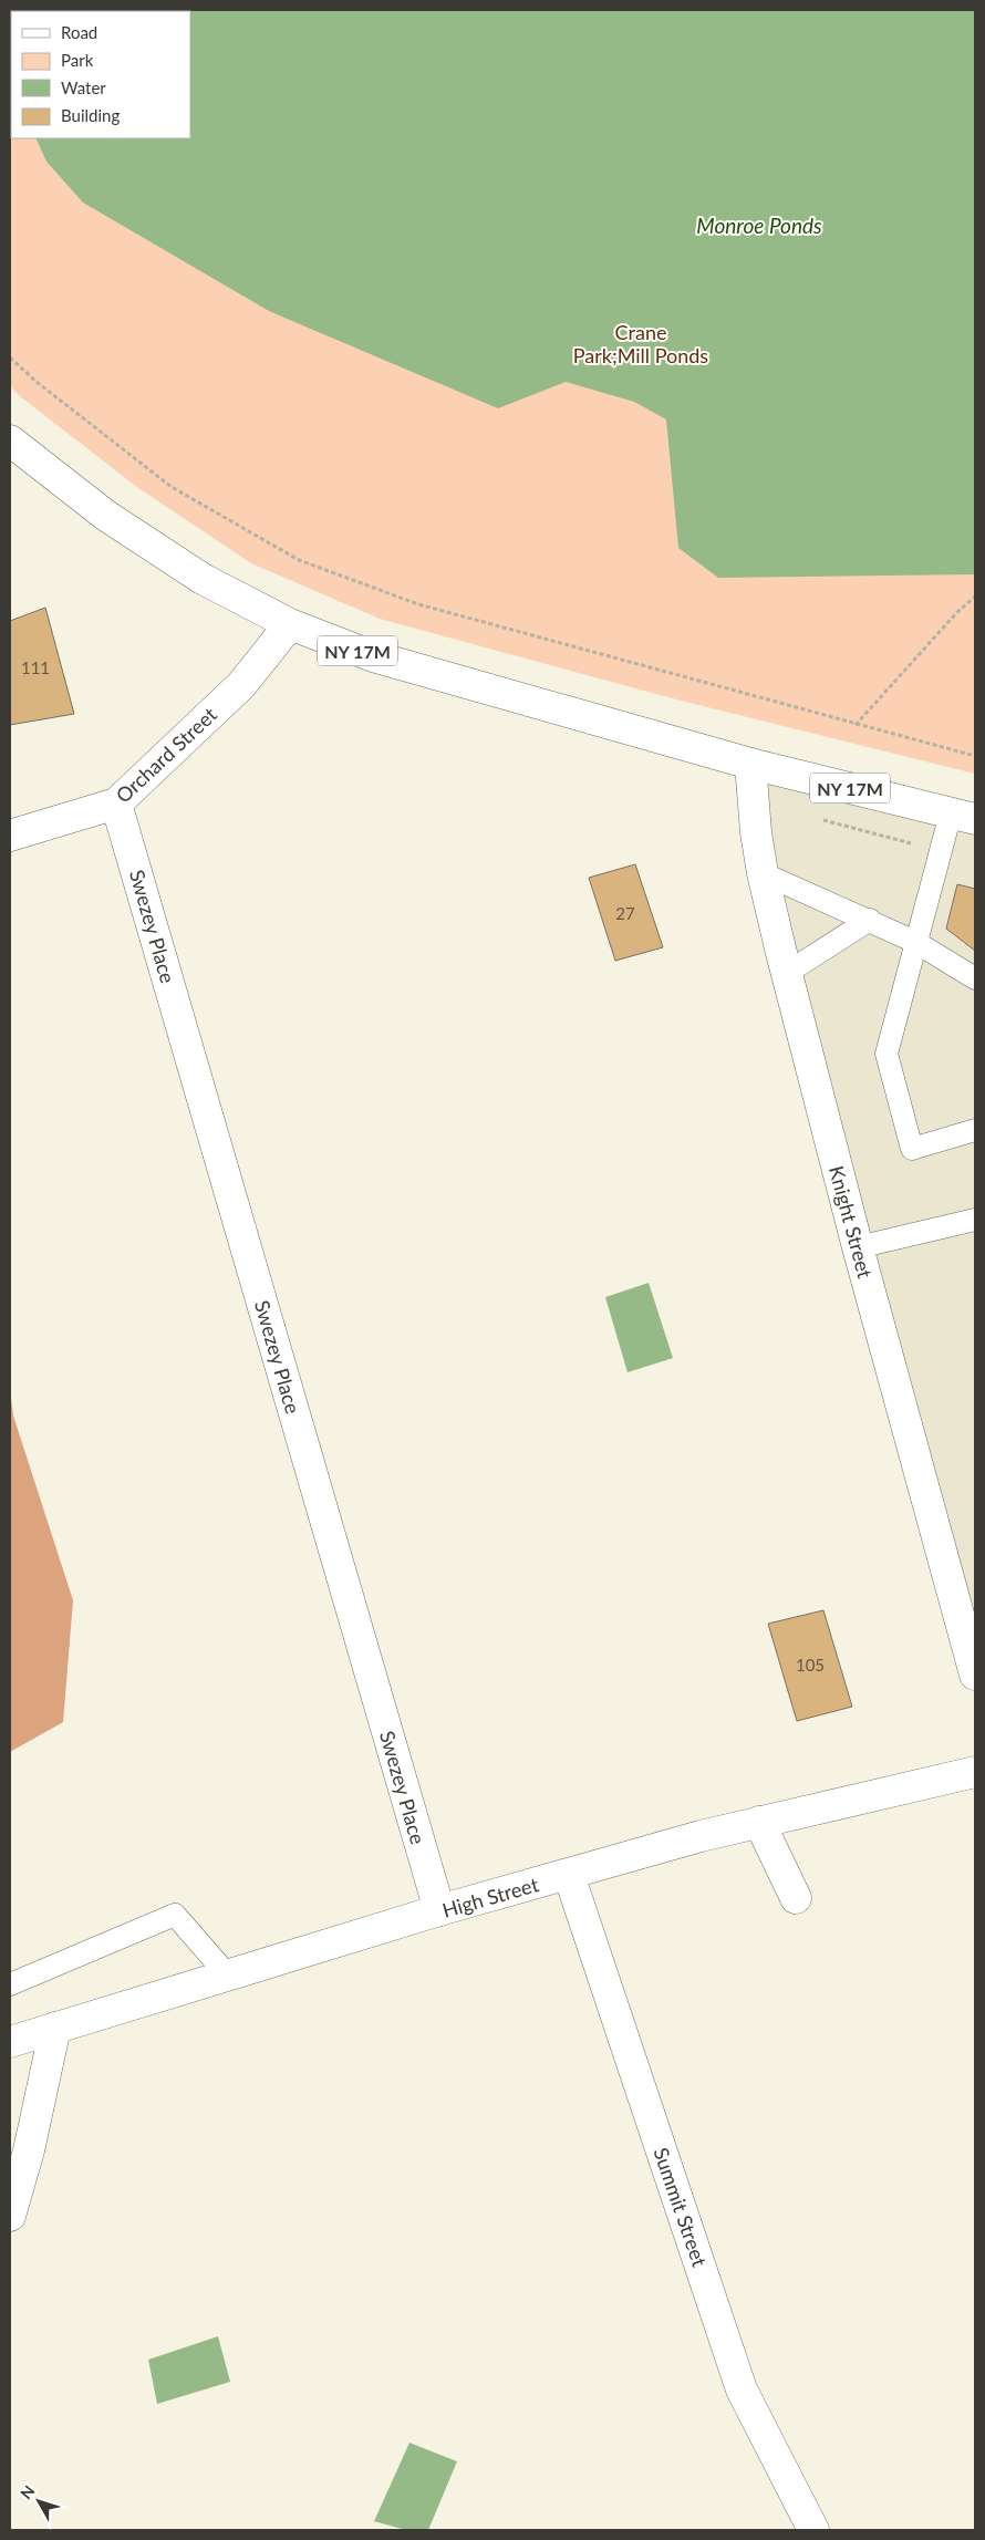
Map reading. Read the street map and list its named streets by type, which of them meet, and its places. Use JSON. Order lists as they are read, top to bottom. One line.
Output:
{"streets":{"street":["NY 17M","Orchard Street","Swezey Place","Knight Street","High Street","Summit Street"]},"crossings":[["NY 17M","Orchard Street"],["NY 17M","Knight Street"],["Orchard Street","Swezey Place"],["Swezey Place","High Street"],["High Street","Summit Street"]],"water":["Monroe Ponds"],"parks":["Crane Park;Mill Ponds"],"house_numbers":["111","27","105"],"legend":["Road","Park","Water","Building"],"north":"top left"}
